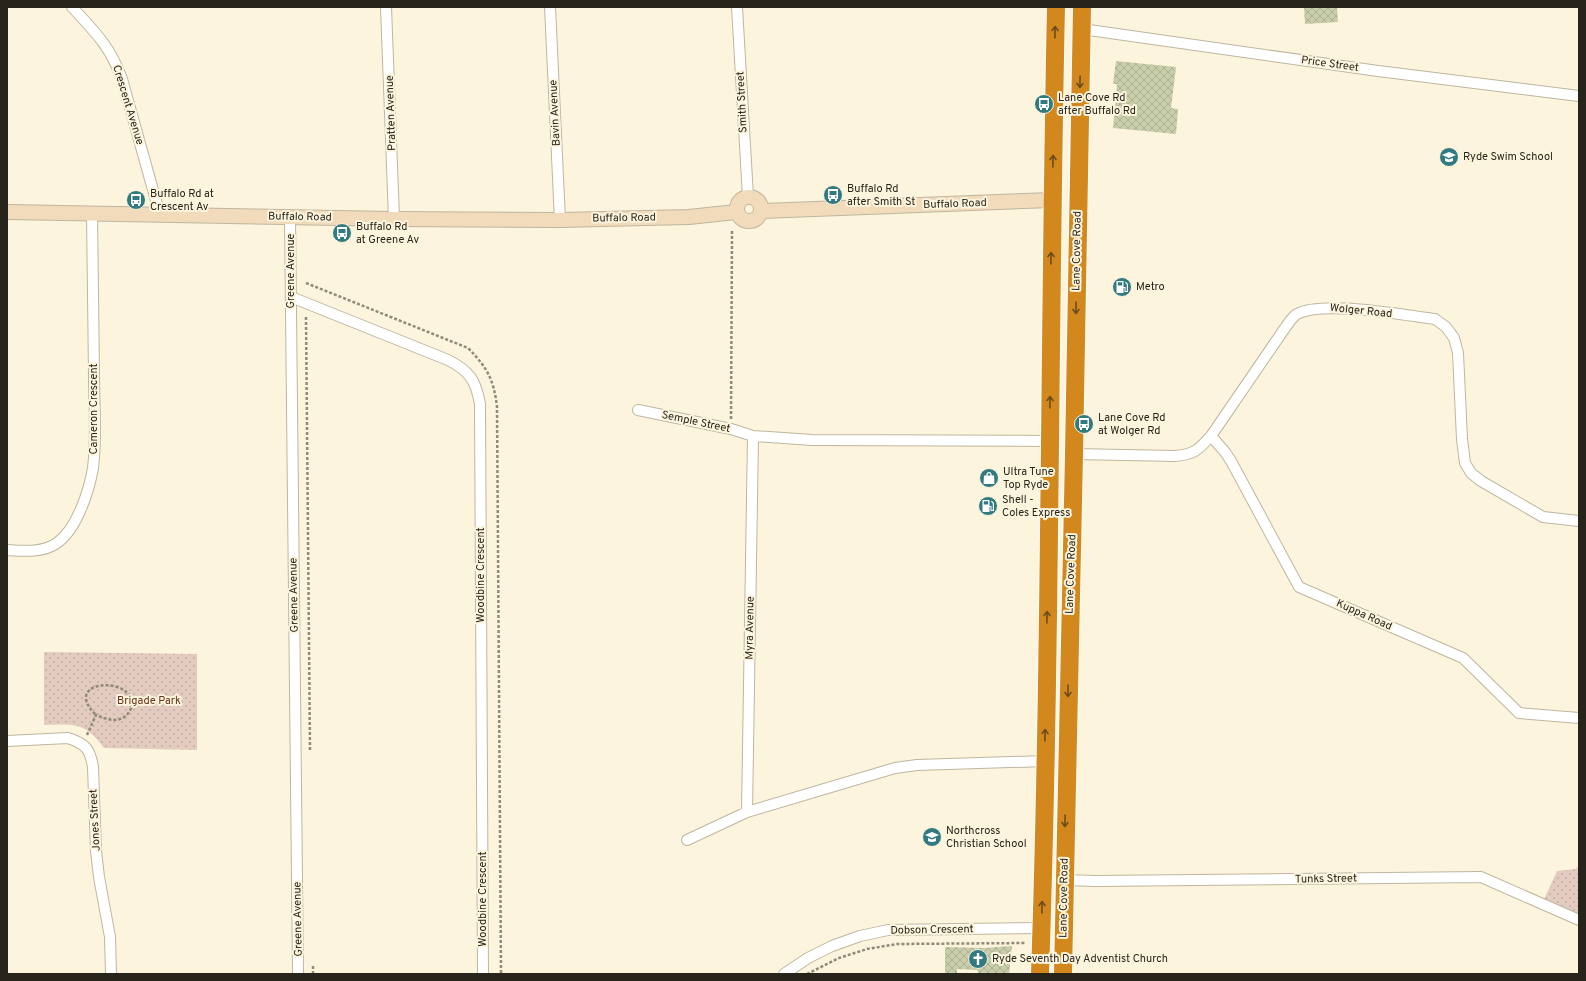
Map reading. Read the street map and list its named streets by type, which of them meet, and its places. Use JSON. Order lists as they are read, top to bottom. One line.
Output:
{"streets":{"highway":["Buffalo Road","Lane Cove Road"],"street":["Price Street","Smith Street","Crescent Avenue","Pratten Avenue","Bavin Avenue","Greene Avenue","Wolger Road","Cameron Crescent","Semple Street","Woodbine Crescent","Kuppa Road","Myra Avenue","Jones Street","Tunks Street","Dobson Crescent"]},"crossings":[["Price Street","Lane Cove Road"],["Smith Street","Buffalo Road"],["Crescent Avenue","Buffalo Road"],["Pratten Avenue","Buffalo Road"],["Bavin Avenue","Buffalo Road"],["Buffalo Road","Lane Cove Road"],["Buffalo Road","Greene Avenue"],["Buffalo Road","Cameron Crescent"],["Lane Cove Road","Wolger Road"],["Lane Cove Road","Tunks Street"],["Lane Cove Road","Dobson Crescent"],["Greene Avenue","Woodbine Crescent"],["Wolger Road","Kuppa Road"],["Semple Street","Myra Avenue"]],"parks":["Brigade Park"],"places":{"bus stop":["Lane Cove Rd after Buffalo Rd","Buffalo Rd after Smith St","Buffalo Rd at Crescent Av","Buffalo Rd at Greene Av","Lane Cove Rd at Wolger Rd"],"school or university":["Ryde Swim School","Northcross Christian School"],"fuel station":["Metro","Shell - Coles Express"],"shop":["Ultra Tune Top Ryde"],"church":["Ryde Seventh Day Adventist Church"]}}
